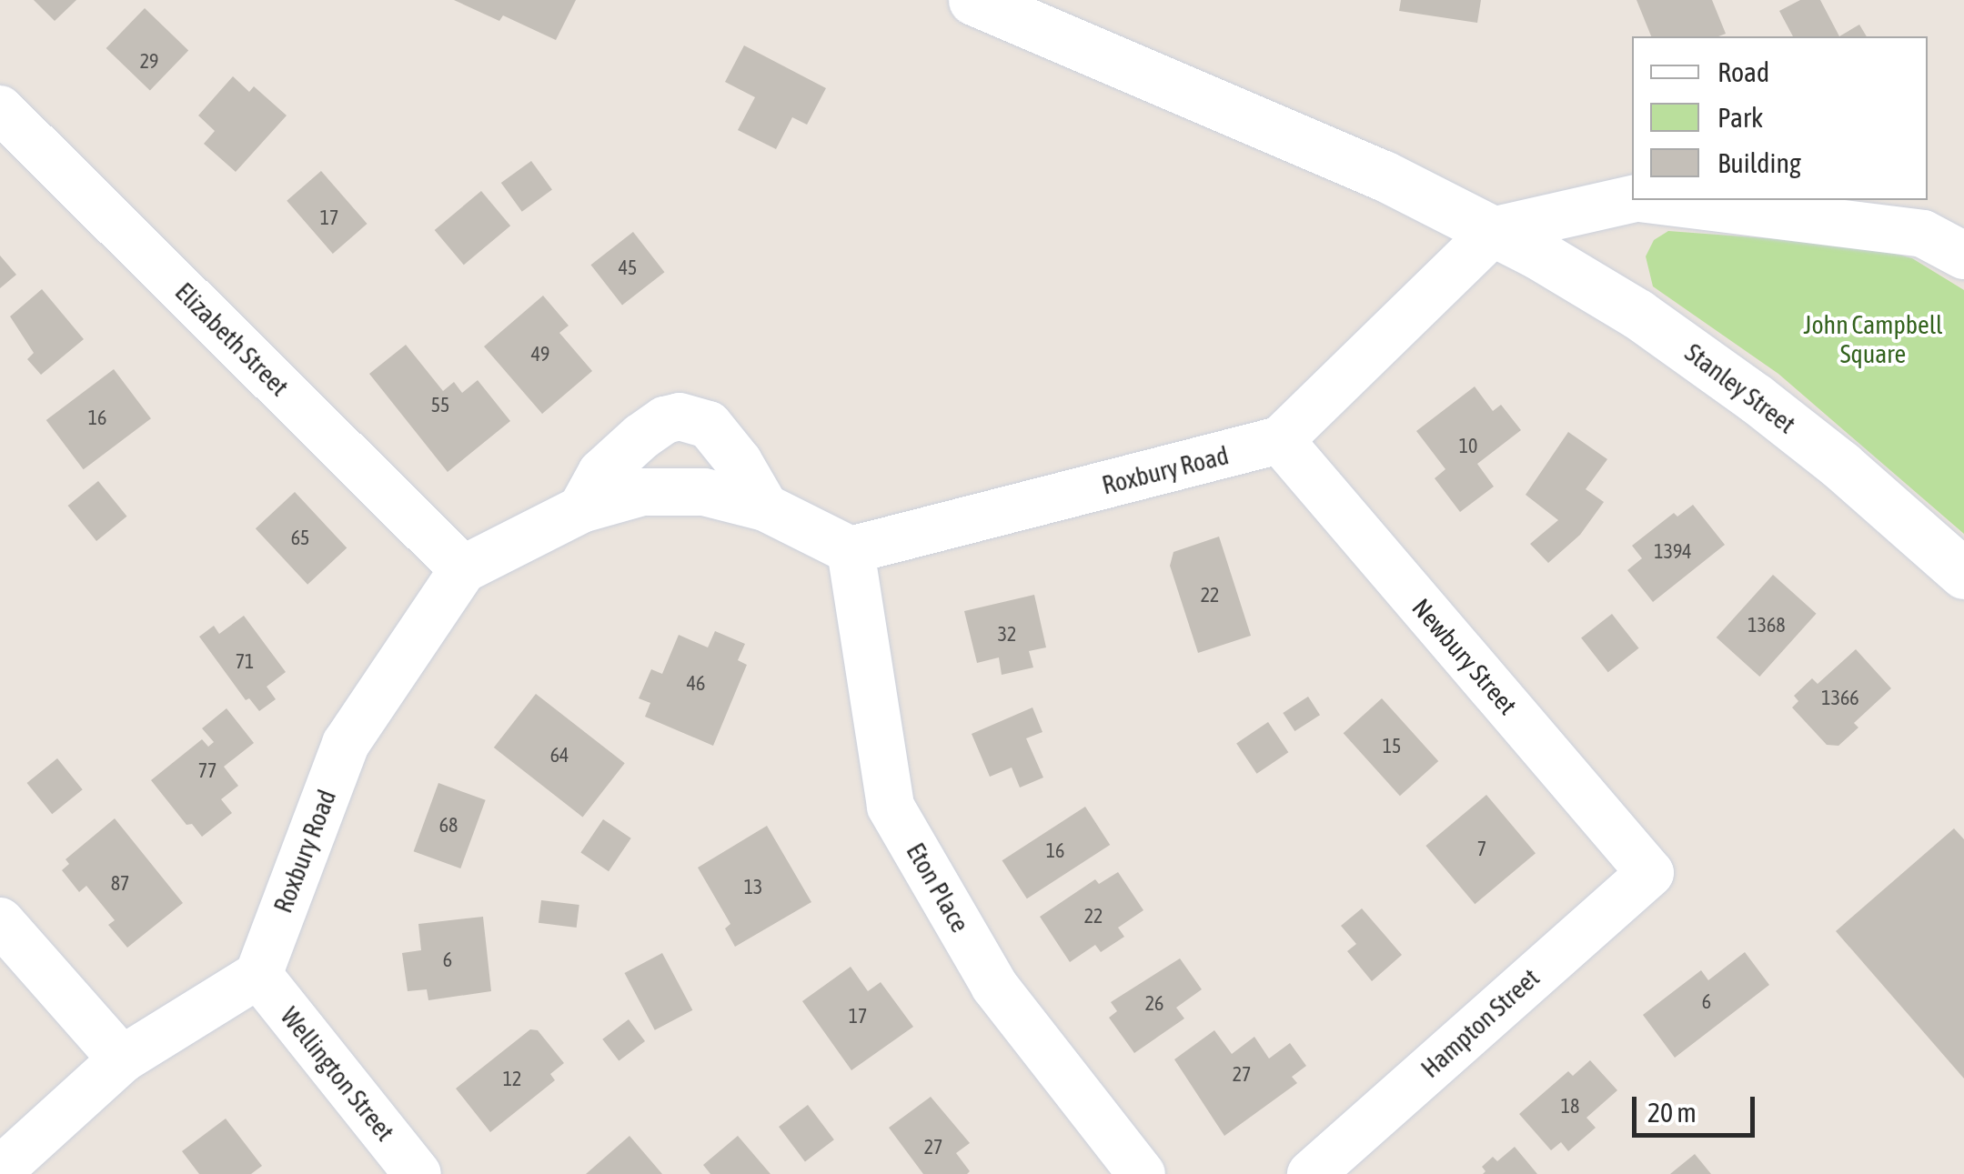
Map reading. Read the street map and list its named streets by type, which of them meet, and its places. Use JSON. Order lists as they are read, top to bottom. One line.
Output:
{"streets":{"main road":["Stanley Street"],"street":["Elizabeth Street","Roxbury Road","Newbury Street","Eton Place","Hampton Street","Wellington Street"]},"crossings":[["Elizabeth Street","Roxbury Road"],["Stanley Street","Roxbury Road"],["Roxbury Road","Newbury Street"],["Roxbury Road","Eton Place"],["Roxbury Road","Wellington Street"],["Newbury Street","Hampton Street"]],"parks":["John Campbell Square"],"house_numbers":["29","17","45","49","55","16","10","65","1394","22","1368","32","71","46","1366","15","64","77","68","7","16","87","13","22","6","6","26","17","27","12","18","27"],"legend":["Road","Park","Building"],"scale_bar":"20 m"}
